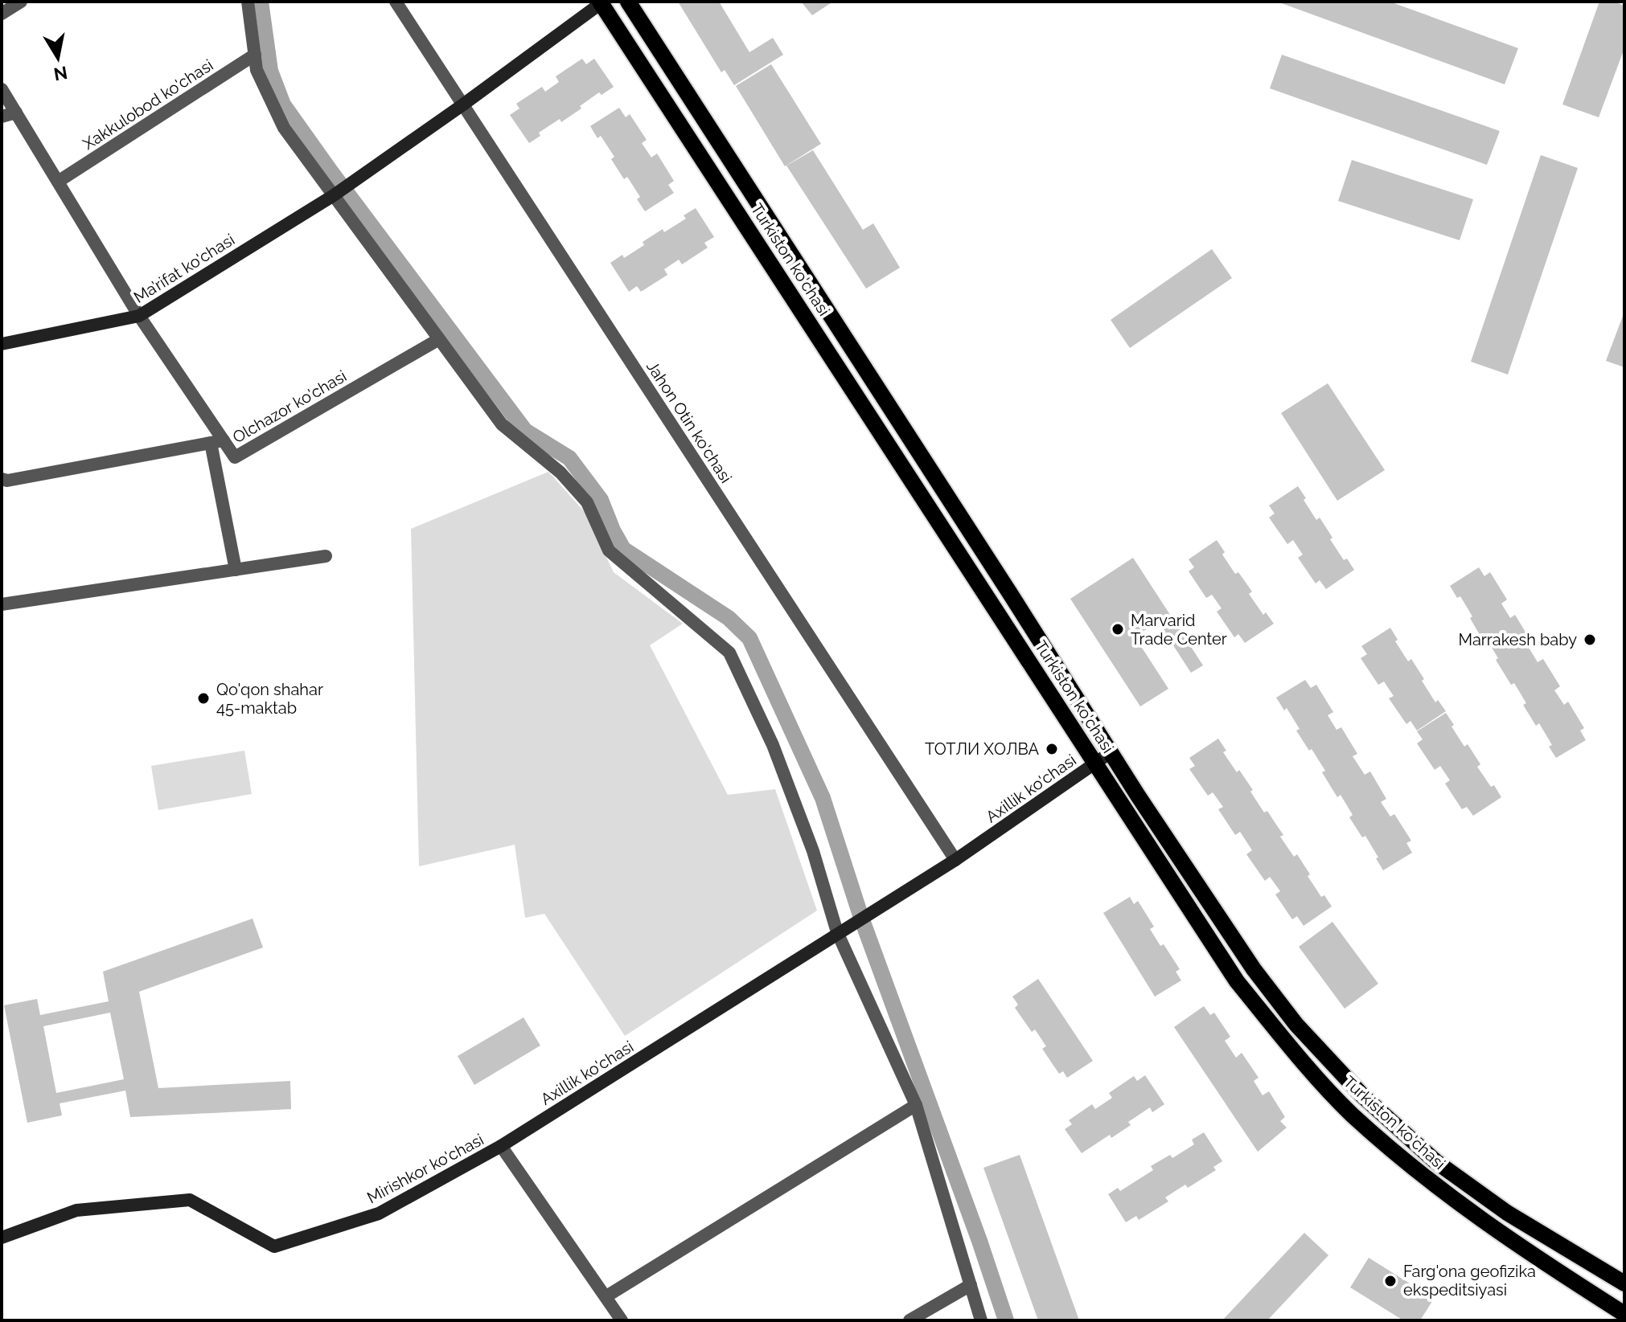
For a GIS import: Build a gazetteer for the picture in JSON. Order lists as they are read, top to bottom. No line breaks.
{"streets":{"main road":["Turkiston ko'chasi"],"street":["Xakkulobod ko'chasi","Ma’rifat ko'chasi","Olchazor ko'chasi","Jahon Otin ko'chasi","Axillik ko'chasi","Mirishkor ko'chasi"]},"crossings":[["Turkiston ko'chasi","Axillik ko'chasi"],["Ma’rifat ko'chasi","Jahon Otin ko'chasi"],["Jahon Otin ko'chasi","Axillik ko'chasi"],["Axillik ko'chasi","Mirishkor ko'chasi"]],"places":["Marvarid Trade Center","Marrakesh baby","Qo'qon shahar 45-maktab","ТОТЛИ ХОЛВА","Farg'ona geofizika ekspeditsiyasi"],"north":"bottom"}
